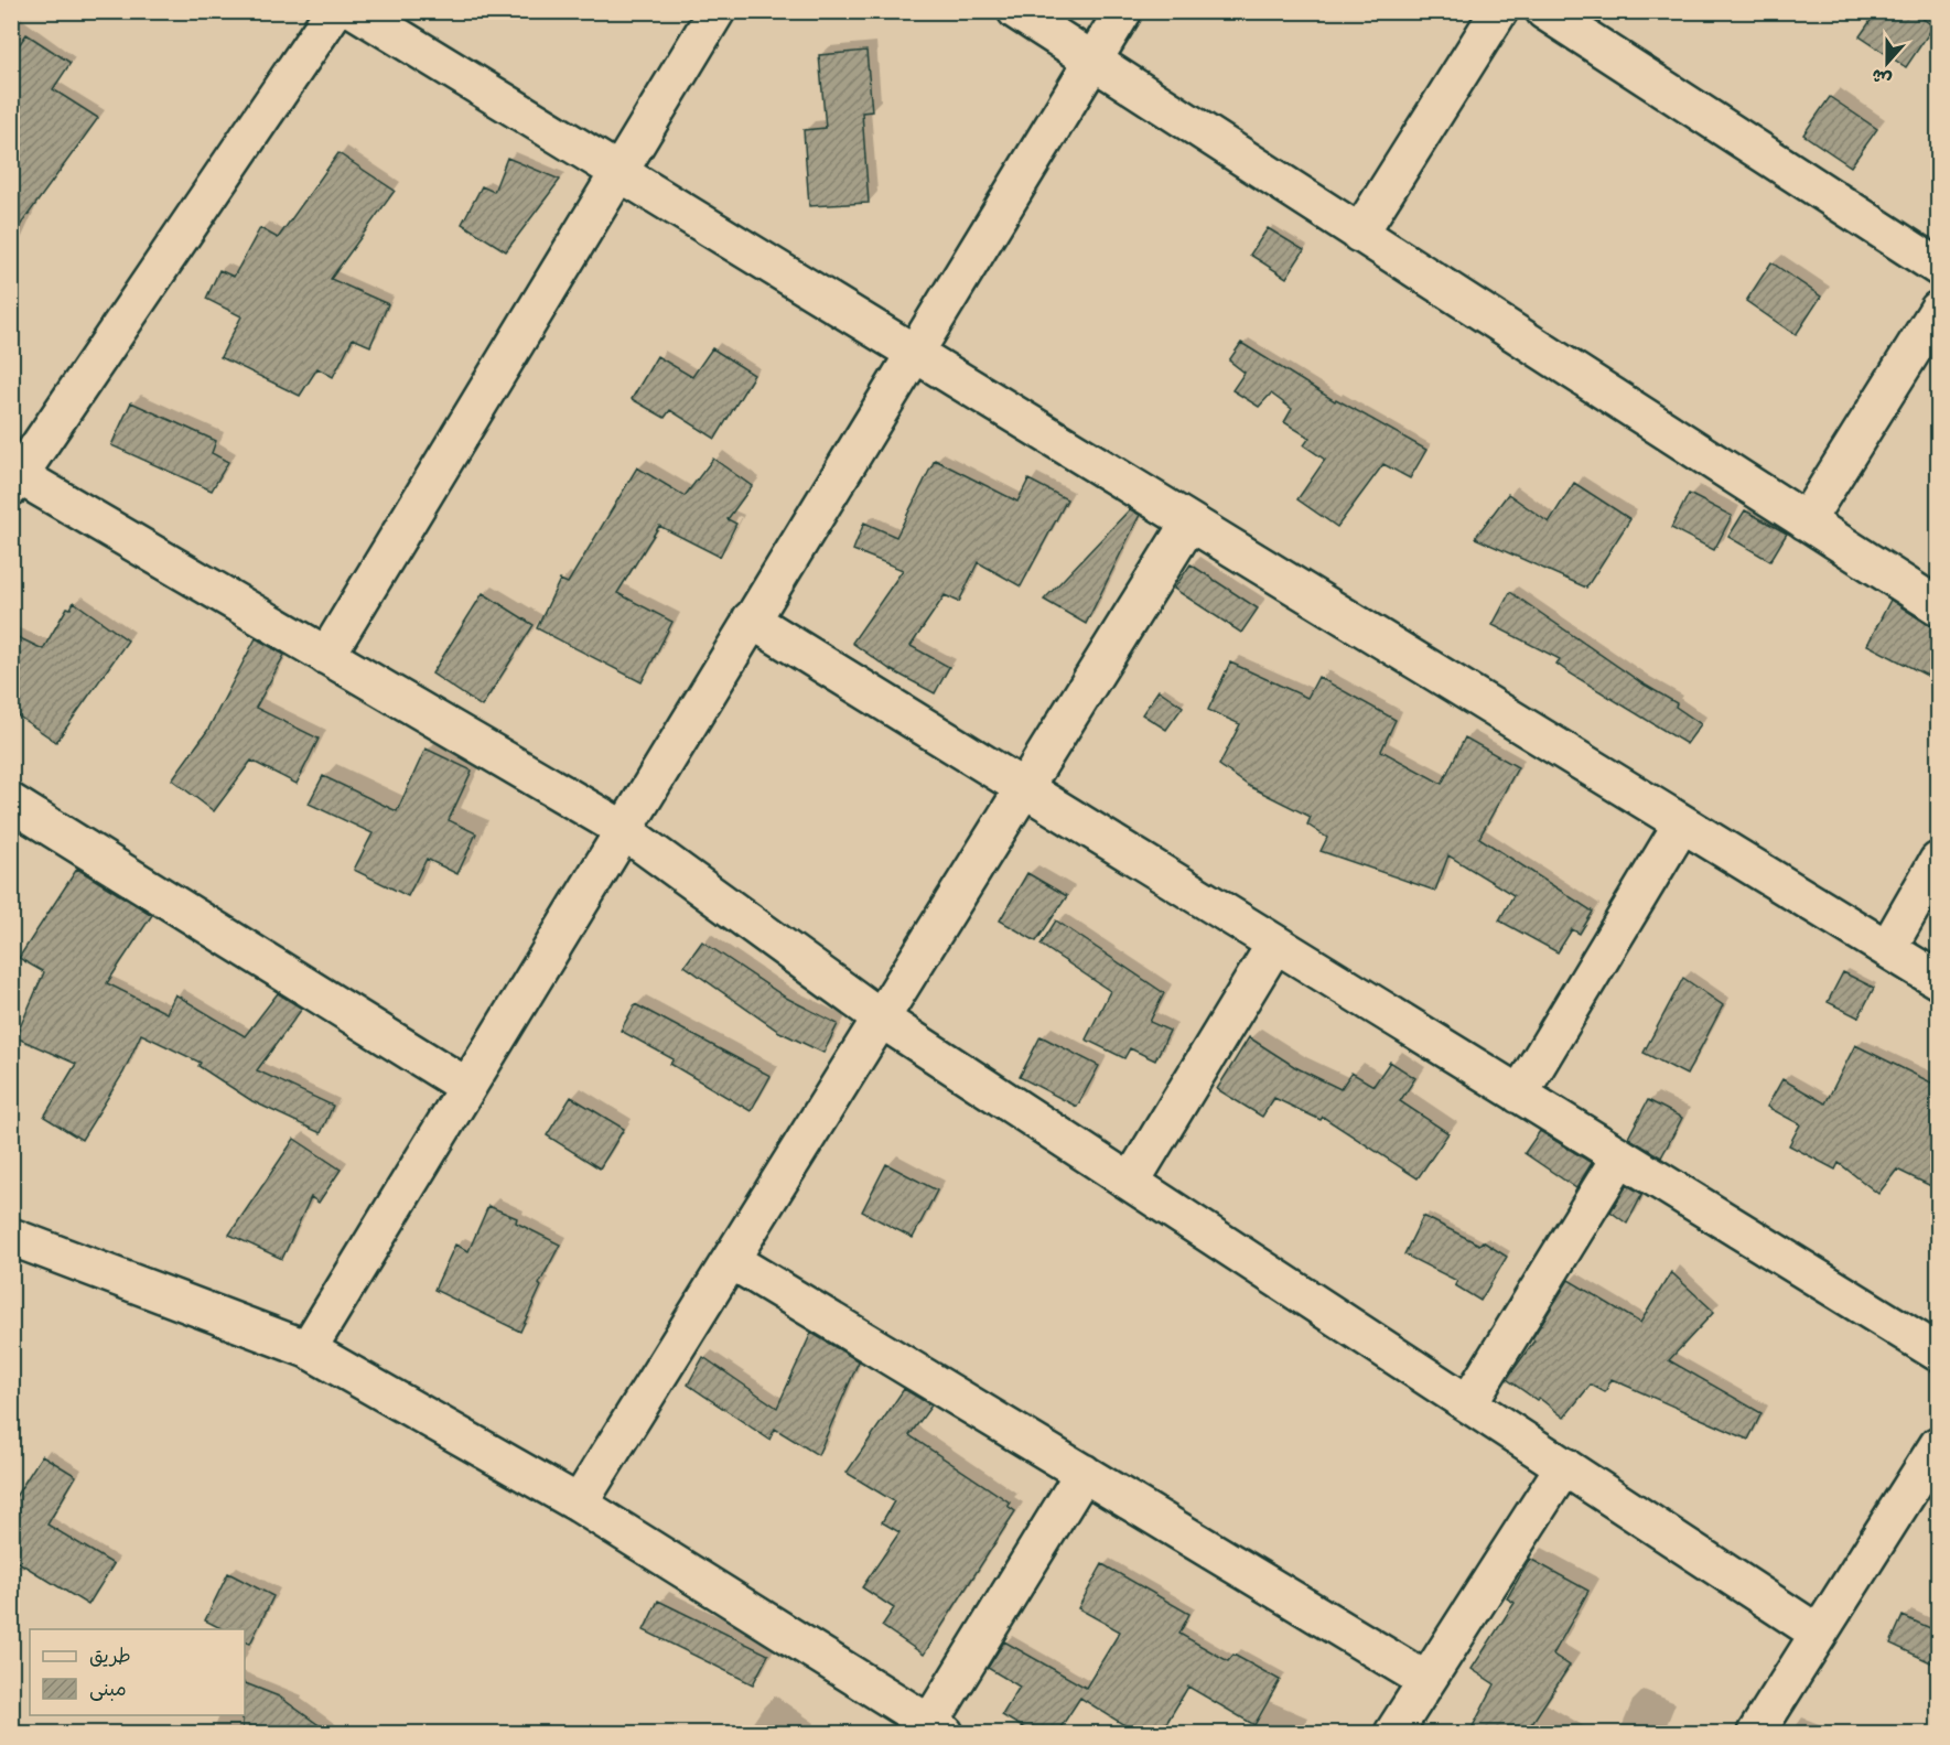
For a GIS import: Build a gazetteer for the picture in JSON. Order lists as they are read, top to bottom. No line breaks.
{"legend":["طريق","مبنى"],"north":"bottom"}
